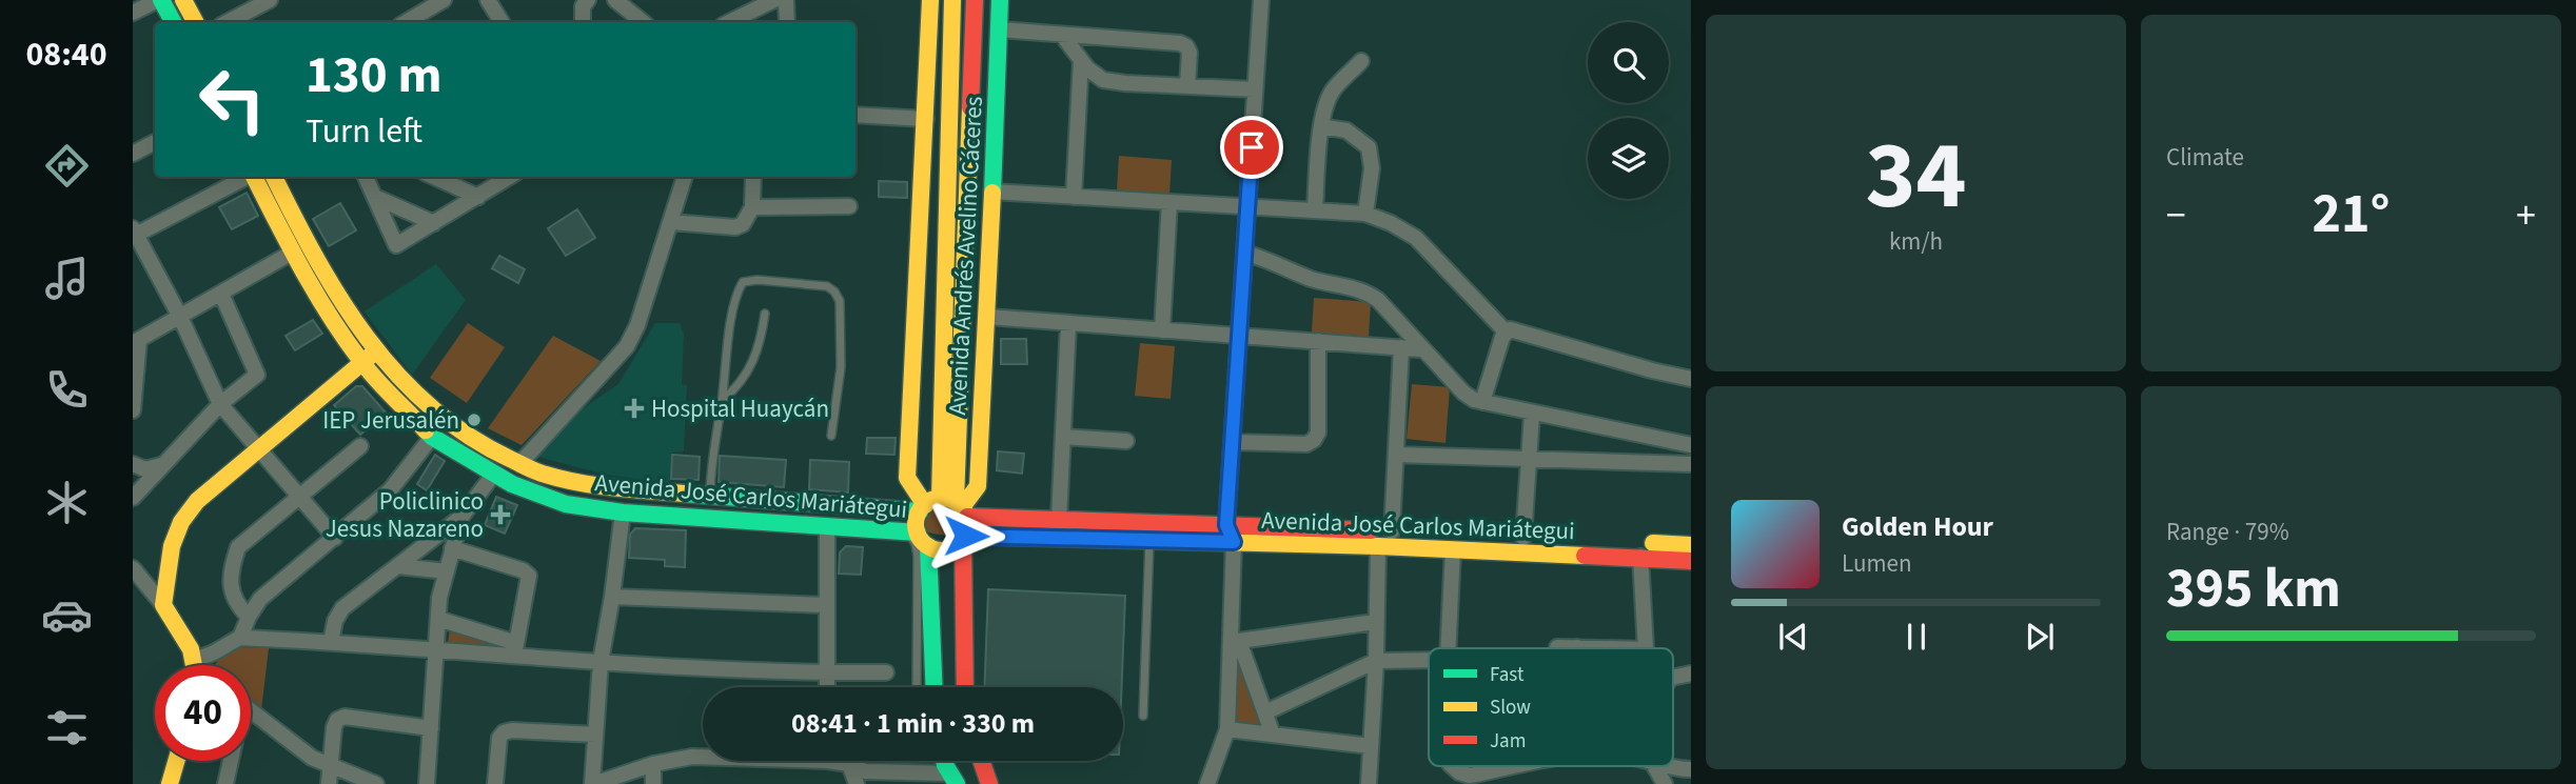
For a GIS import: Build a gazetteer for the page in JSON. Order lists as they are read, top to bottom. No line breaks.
{"streets":{"street":["Avenida Andrés Avelino Cáceres","Avenida José Carlos Mariátegui"]},"crossings":[["Avenida Andrés Avelino Cáceres","Avenida José Carlos Mariátegui"]],"places":{"health":["Hospital Huaycán","Policlinico Jesus Nazareno"],"other":["IEP Jerusalén"]},"legend":["Fast","Slow","Jam"],"page":{"tabs":"08:40","tile":[["34","km/h"],"Climate",["Range · 79%","395 km"]],"turn":["130 m","Turn left"],"heat":["−","21°","+"],"song":["Golden Hour","Lumen"],"limit":"40","trip":"08:41 · 1 min · 330 m"}}
